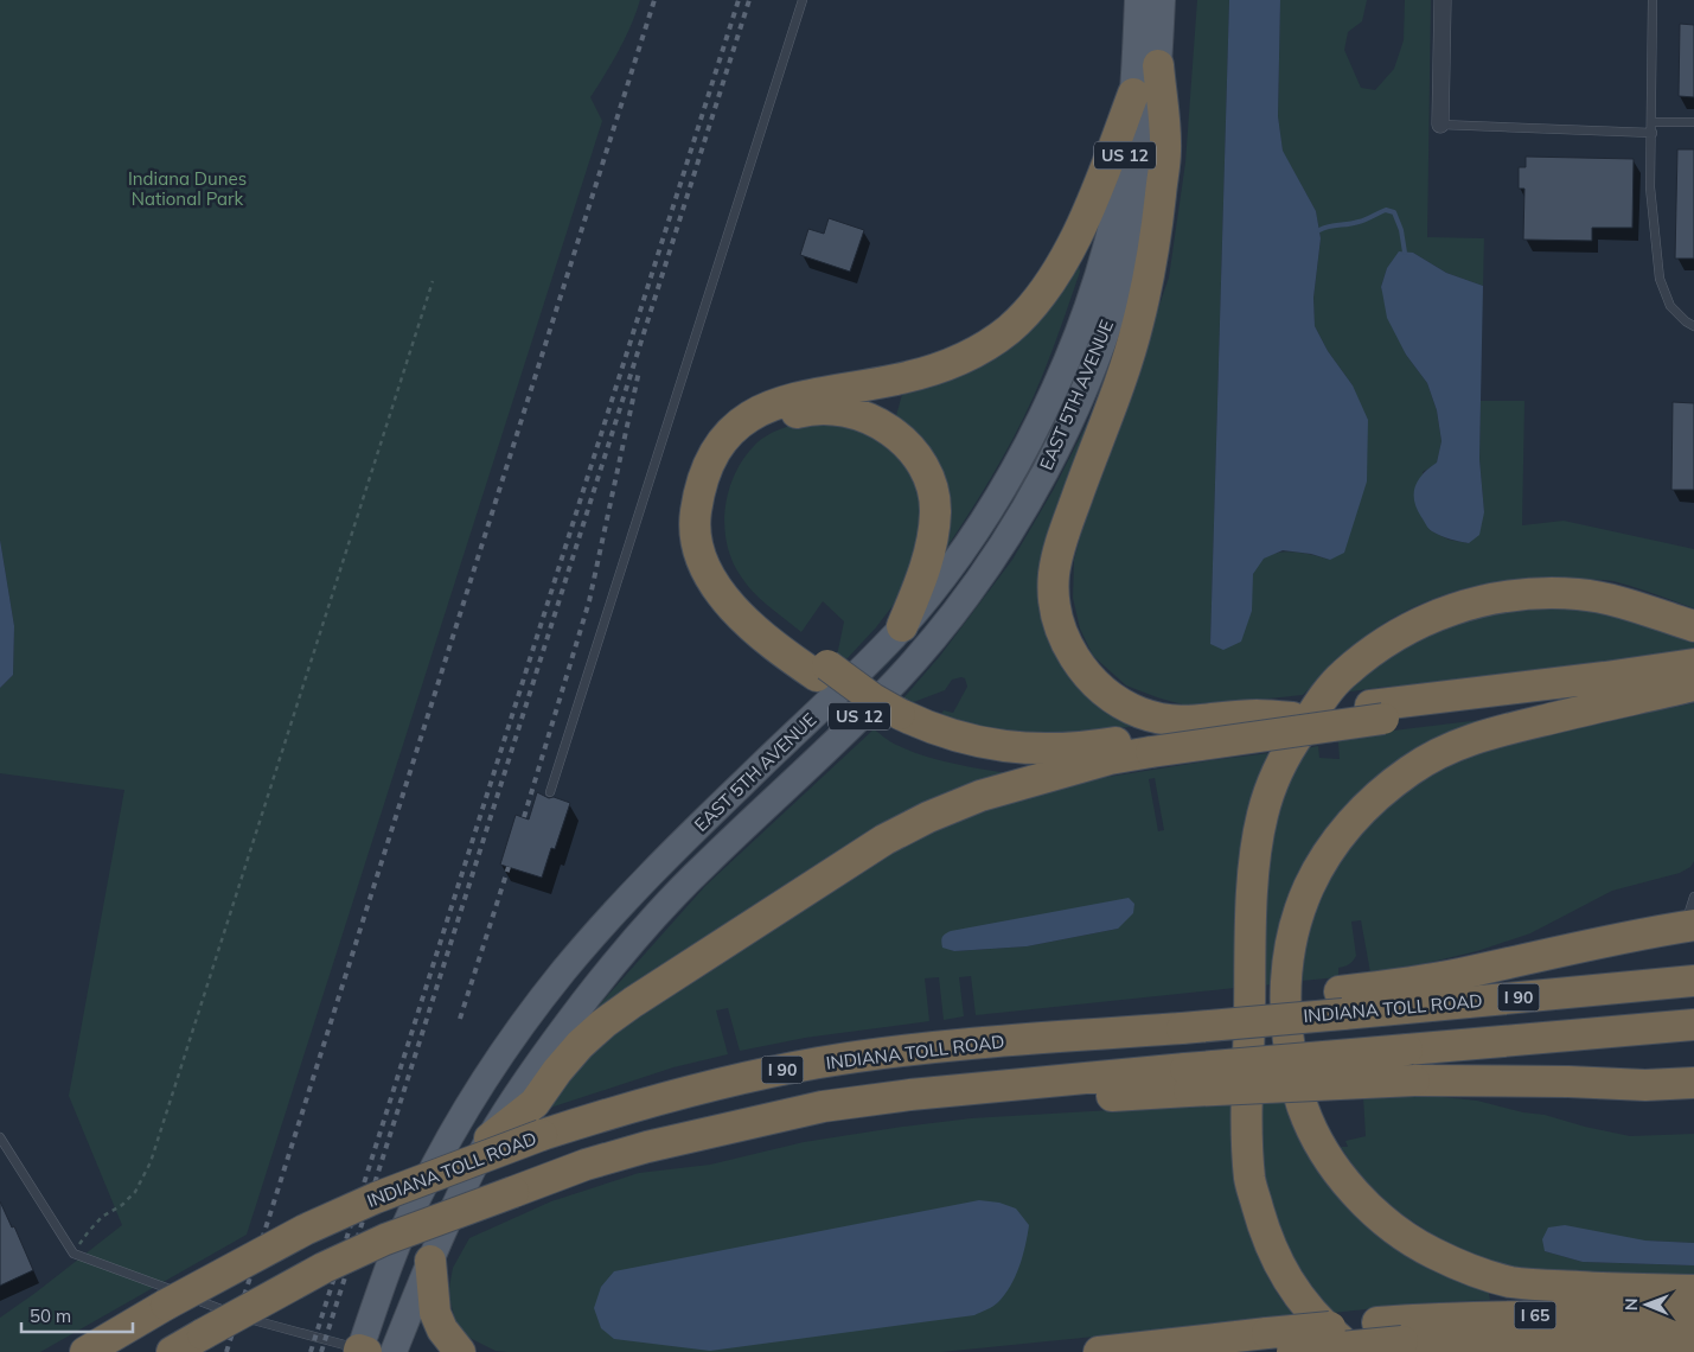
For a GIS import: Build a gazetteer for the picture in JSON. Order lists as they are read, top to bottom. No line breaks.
{"streets":{"highway":["I 90","INDIANA TOLL ROAD","I 65"],"main road":["US 12","EAST 5TH AVENUE"]},"parks":["Indiana Dunes National Park"],"scale_bar":"50 m","north":"left"}
